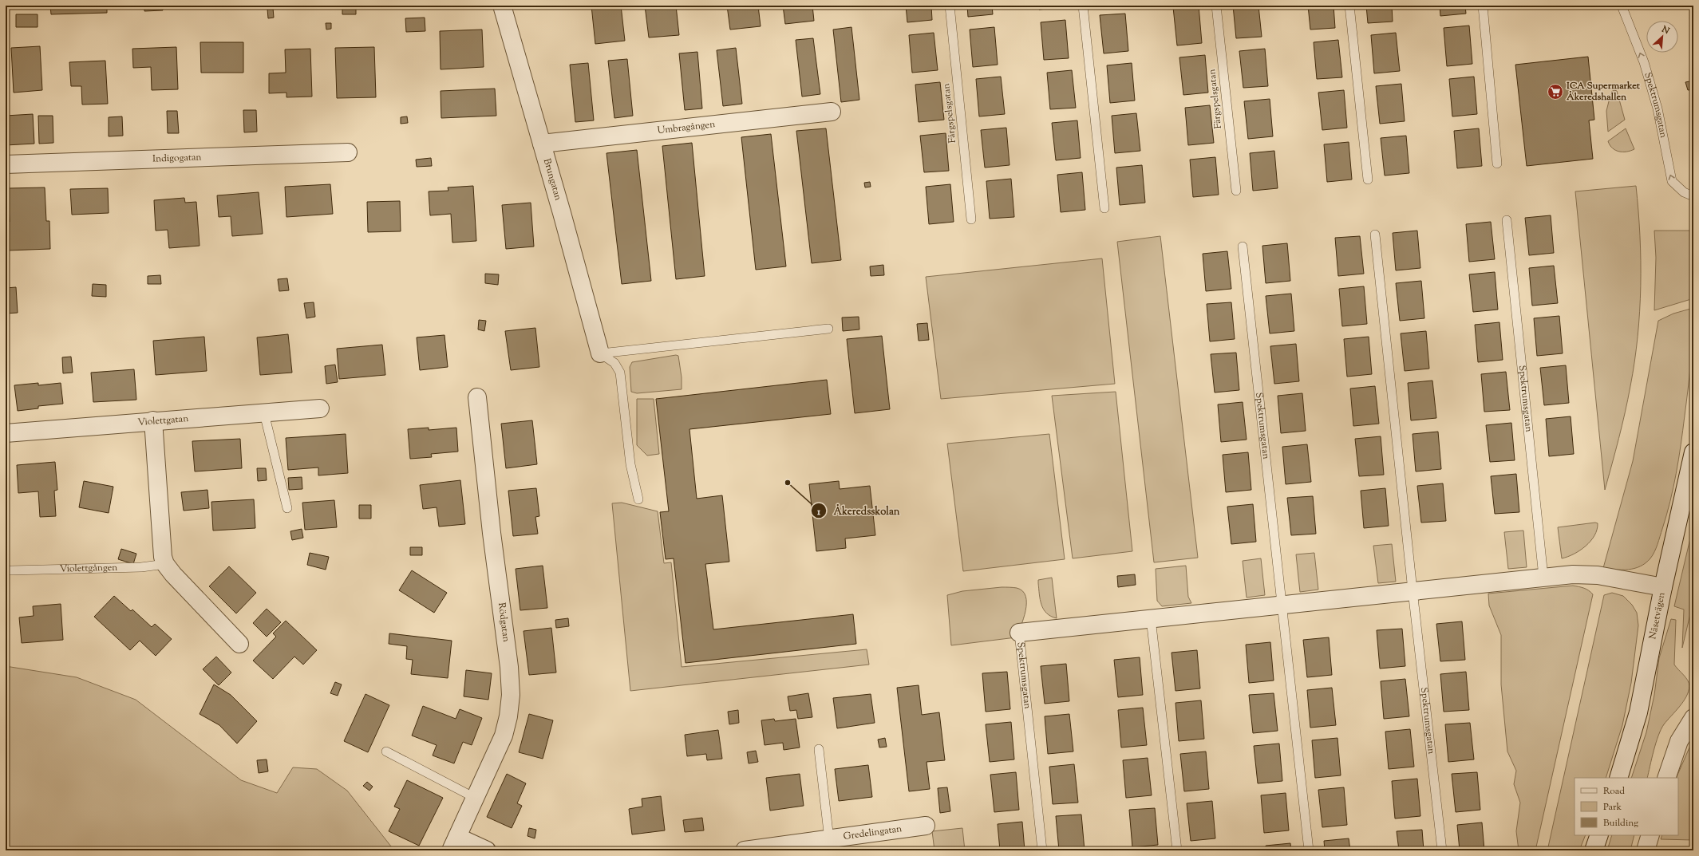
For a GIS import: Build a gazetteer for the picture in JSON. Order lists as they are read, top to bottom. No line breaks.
{"streets":{"street":["Spektrumsgatan","Umbragången","Indigogatan","Brungatan","Violettgatan","Näsetvägen","Rödgatan","Gredelingatan"],"lane":["Färgspelsgatan","Violettgången"]},"crossings":[["Spektrumsgatan","Näsetvägen"],["Umbragången","Brungatan"]],"places":{"supermarket":["ICA Supermarket Åkeredshallen"],"other":["Åkeredsskolan"]},"legend":["Road","Park","Building"],"north":"top right"}
